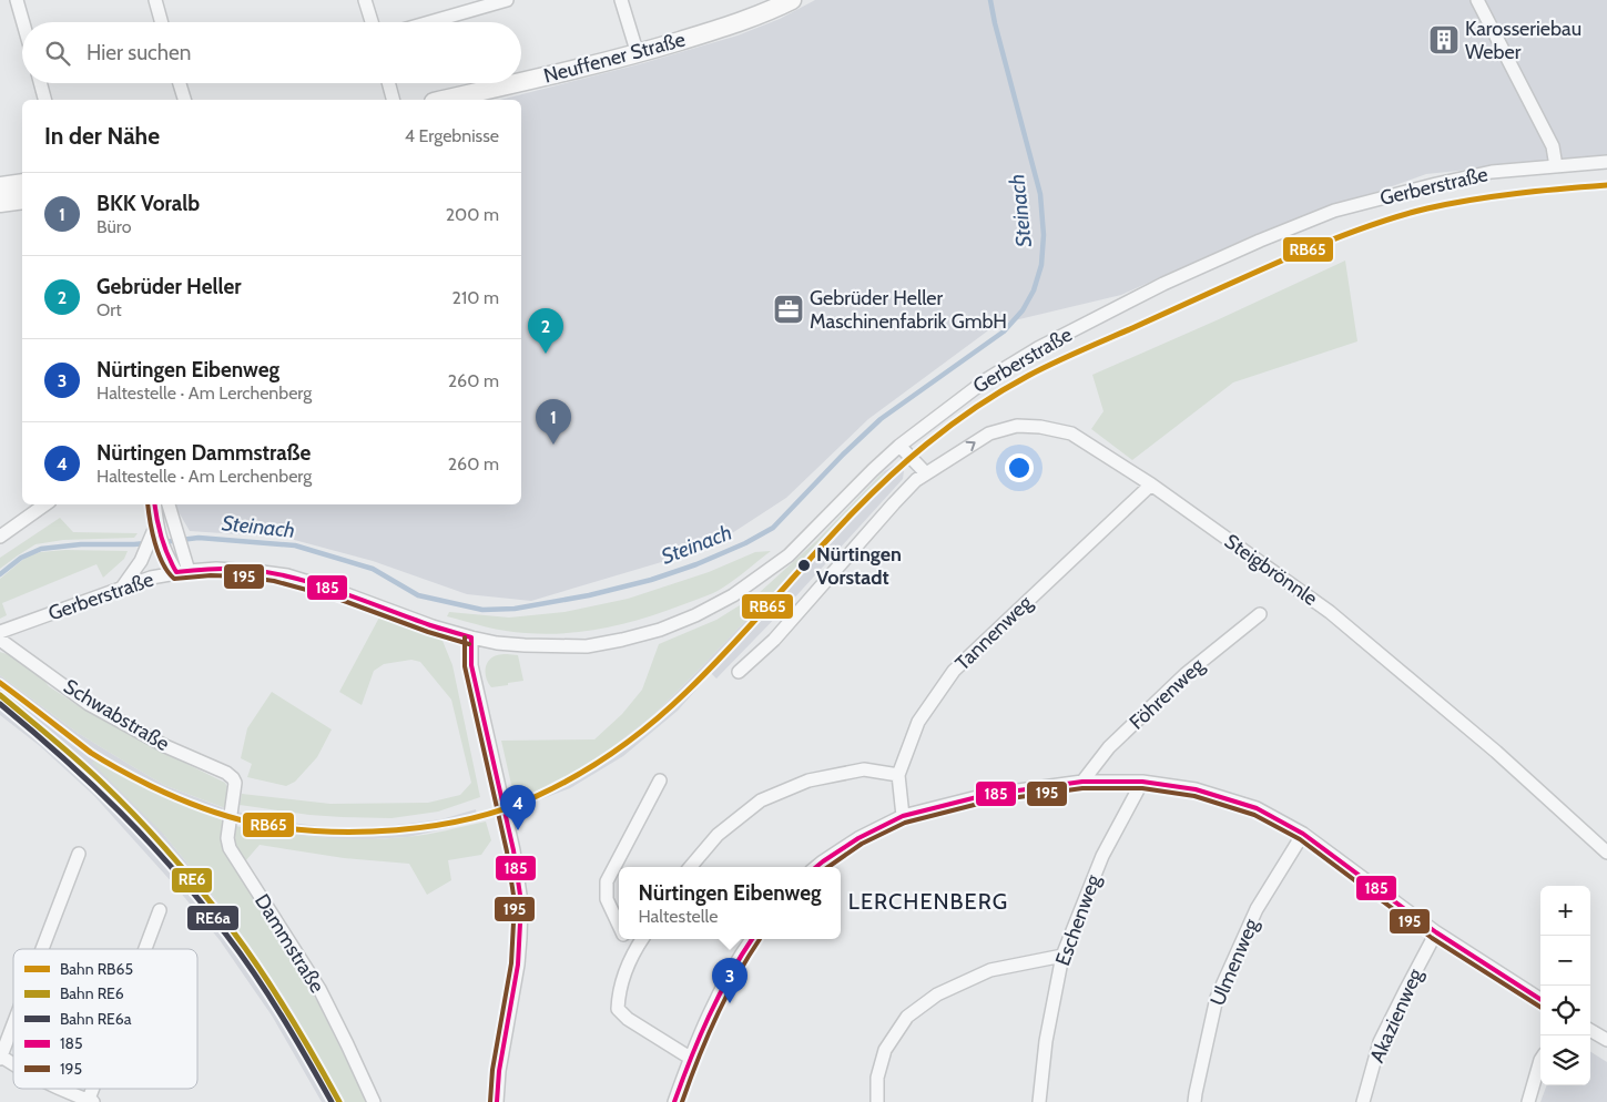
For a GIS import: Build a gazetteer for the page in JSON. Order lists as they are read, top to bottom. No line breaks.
{"streets":{"main road":["Neuffener Straße"],"street":["Gerberstraße","Steigbrönnle","Tannenweg","Föhrenweg","Schwabstraße","Eschenweg","Dammstraße","Ulmenweg","Akazienweg"]},"crossings":[["Steigbrönnle","Tannenweg"],["Schwabstraße","Dammstraße"]],"districts":["LERCHENBERG"],"water":["Steinach"],"places":{"building":["Karosseriebau Weber"],"office":["Gebrüder Heller Maschinenfabrik GmbH"],"other":["Nürtingen Vorstadt"]},"lines":["rail line RB65","transit line 185","transit line 195","rail line RE6","rail line RE6a"],"legend":["Bahn RB65","Bahn RE6","Bahn RE6a","185","195"],"page":{"search":"Hier suchen","heading":["In der Nähe","4 Ergebnisse"],"list":[{"mark":"1","name":"BKK Voralb","note":"Büro","value":"200 m"},{"mark":"2","name":"Gebrüder Heller","note":"Ort","value":"210 m"},{"mark":"3","name":"Nürtingen Eibenweg","note":"Haltestelle · Am Lerchenberg","value":"260 m"},{"mark":"4","name":"Nürtingen Dammstraße","note":"Haltestelle · Am Lerchenberg","value":"260 m"}],"pins":["2","1","4","3"],"popup":["Nürtingen Eibenweg","Haltestelle"],"map_buttons":["+","−"]}}
